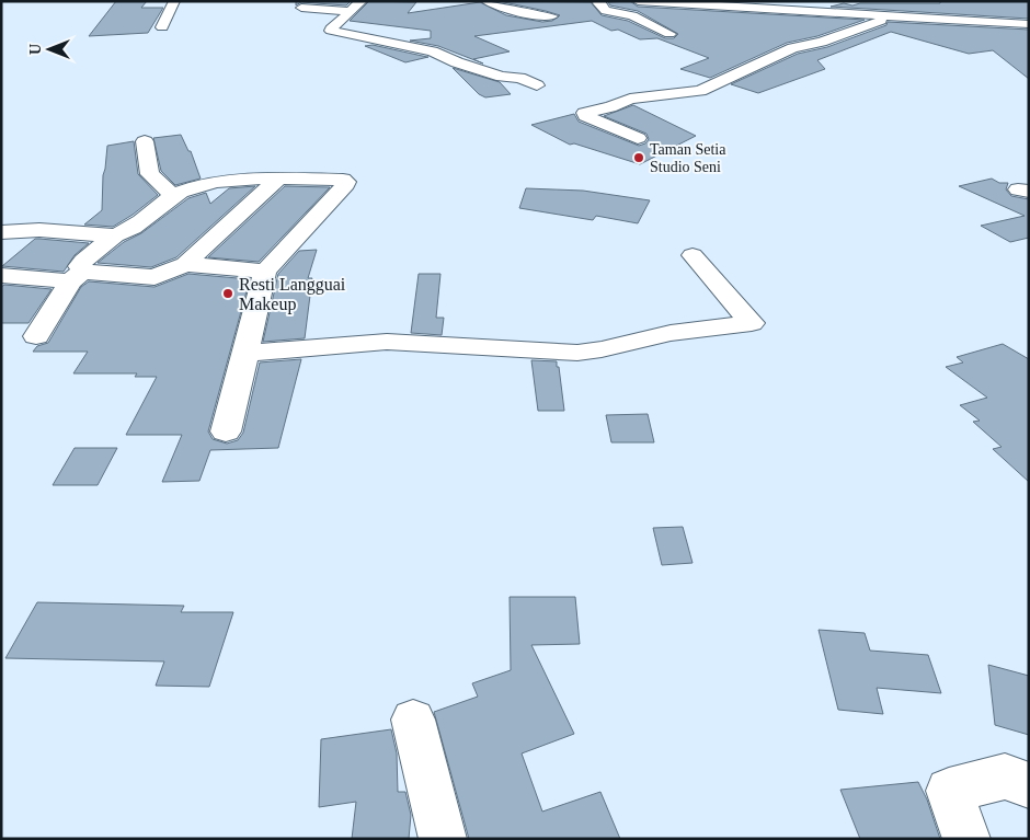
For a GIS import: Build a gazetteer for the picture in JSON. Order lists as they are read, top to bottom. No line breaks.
{"places":["Taman Setia Studio Seni","Resti Langguai Makeup"],"north":"left"}
